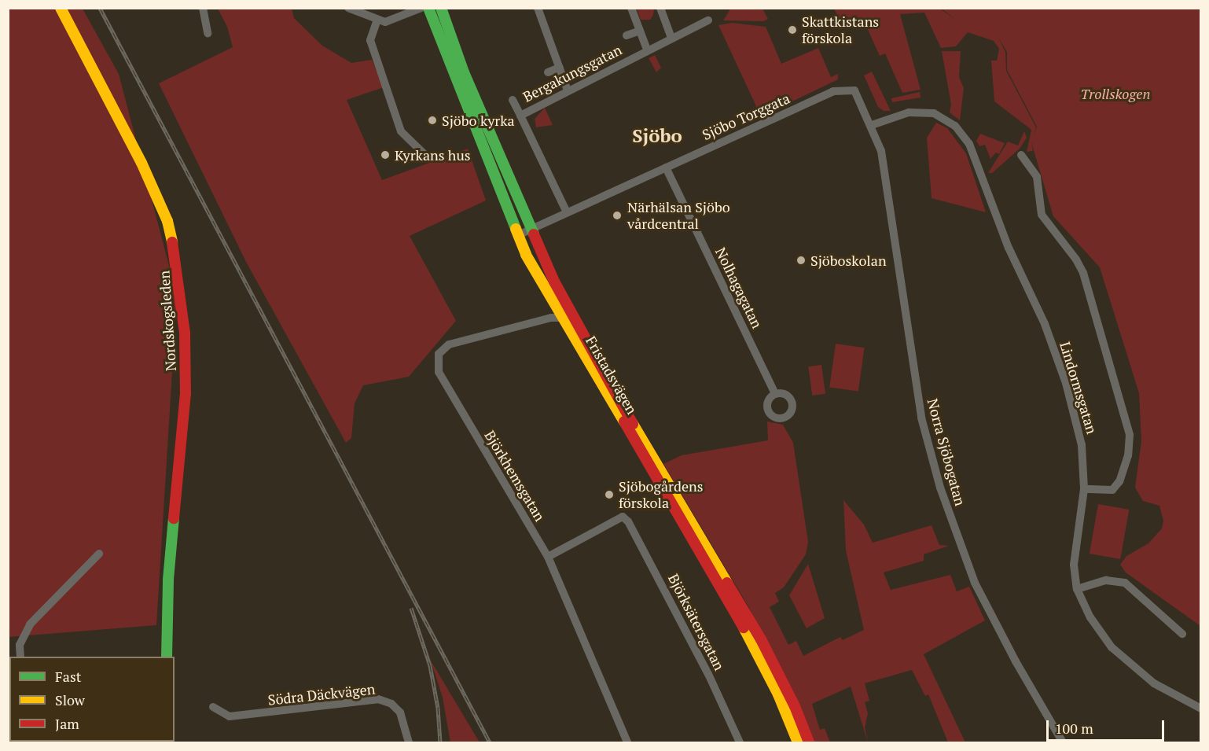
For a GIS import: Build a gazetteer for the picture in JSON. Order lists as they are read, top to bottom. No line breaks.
{"streets":{"street":["Bergakungsgatan","Sjöbo Torggata","Nolhagagatan","Nordskogsleden","Fristadsvägen","Lindormsgatan","Norra Sjöbogatan","Björkhemsgatan","Björksätersgatan","Södra Däckvägen"]},"crossings":[["Bergakungsgatan","Sjöbo Torggata"],["Sjöbo Torggata","Nolhagagatan"],["Sjöbo Torggata","Fristadsvägen"],["Sjöbo Torggata","Norra Sjöbogatan"],["Fristadsvägen","Björkhemsgatan"],["Lindormsgatan","Norra Sjöbogatan"],["Björkhemsgatan","Björksätersgatan"]],"districts":["Sjöbo"],"parks":["Trollskogen"],"places":["Skattkistans förskola","Sjöbo kyrka","Kyrkans hus","Närhälsan Sjöbo vårdcentral","Sjöboskolan","Sjöbogårdens förskola"],"legend":["Fast","Slow","Jam"],"scale_bar":"100 m"}
